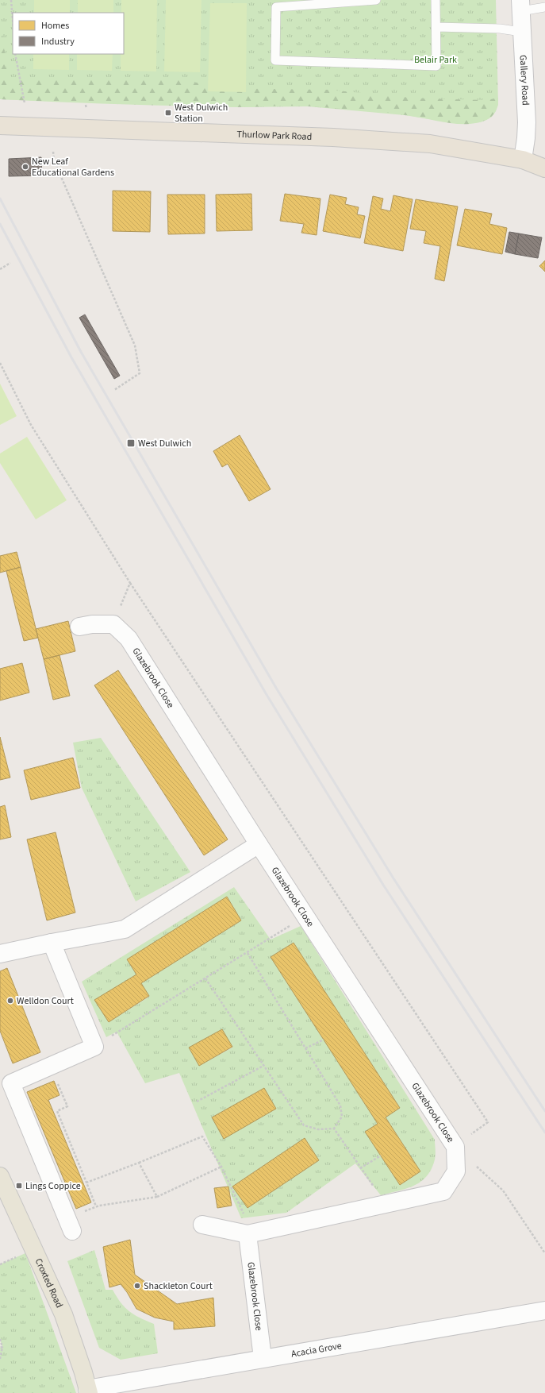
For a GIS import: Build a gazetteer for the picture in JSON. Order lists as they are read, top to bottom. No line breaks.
{"streets":{"highway":["Thurlow Park Road"],"main road":["Croxted Road"],"street":["Gallery Road","Glazebrook Close","Acacia Grove"]},"crossings":[["Gallery Road","Thurlow Park Road"],["Glazebrook Close","Acacia Grove"],["Croxted Road","Acacia Grove"]],"parks":["Belair Park"],"places":{"transit":["West Dulwich Station","West Dulwich","Lings Coppice"],"other":["New Leaf Educational Gardens","Welldon Court","Shackleton Court"]},"legend":["Homes","Industry"]}
